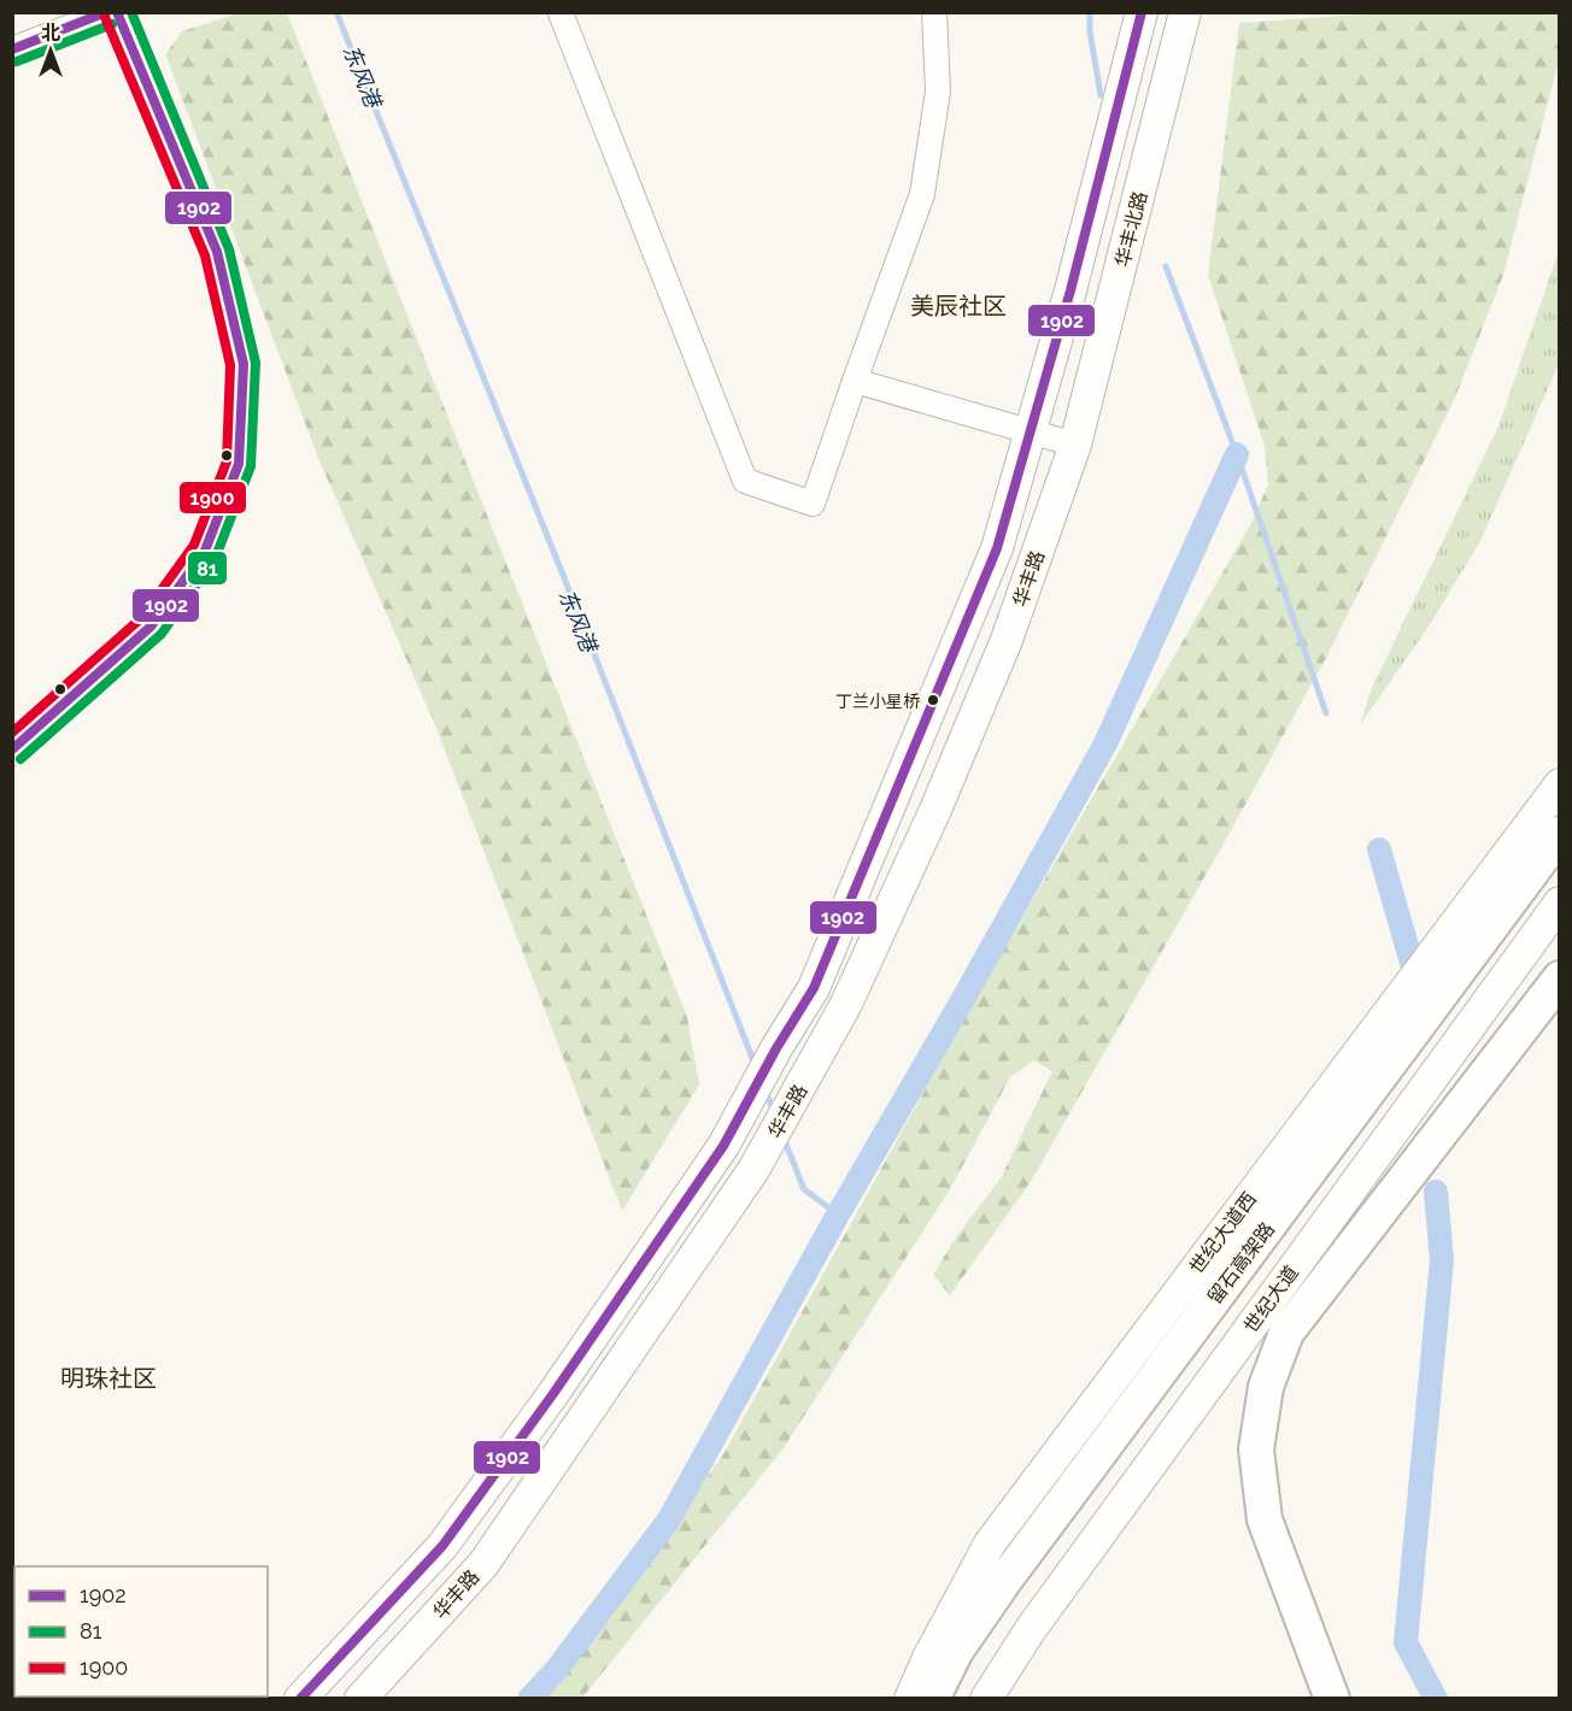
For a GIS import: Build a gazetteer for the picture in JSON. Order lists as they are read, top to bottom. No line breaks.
{"streets":{"highway":["留石高架路"],"main road":["华丰北路","华丰路","世纪大道西","世纪大道"]},"crossings":[["华丰北路","华丰路"]],"districts":["美辰社区","明珠社区"],"water":["东风港"],"places":["丁兰小星桥"],"lines":["transit line 1902","transit line 81","transit line 1900"],"legend":["1902","81","1900"],"north":"top"}
